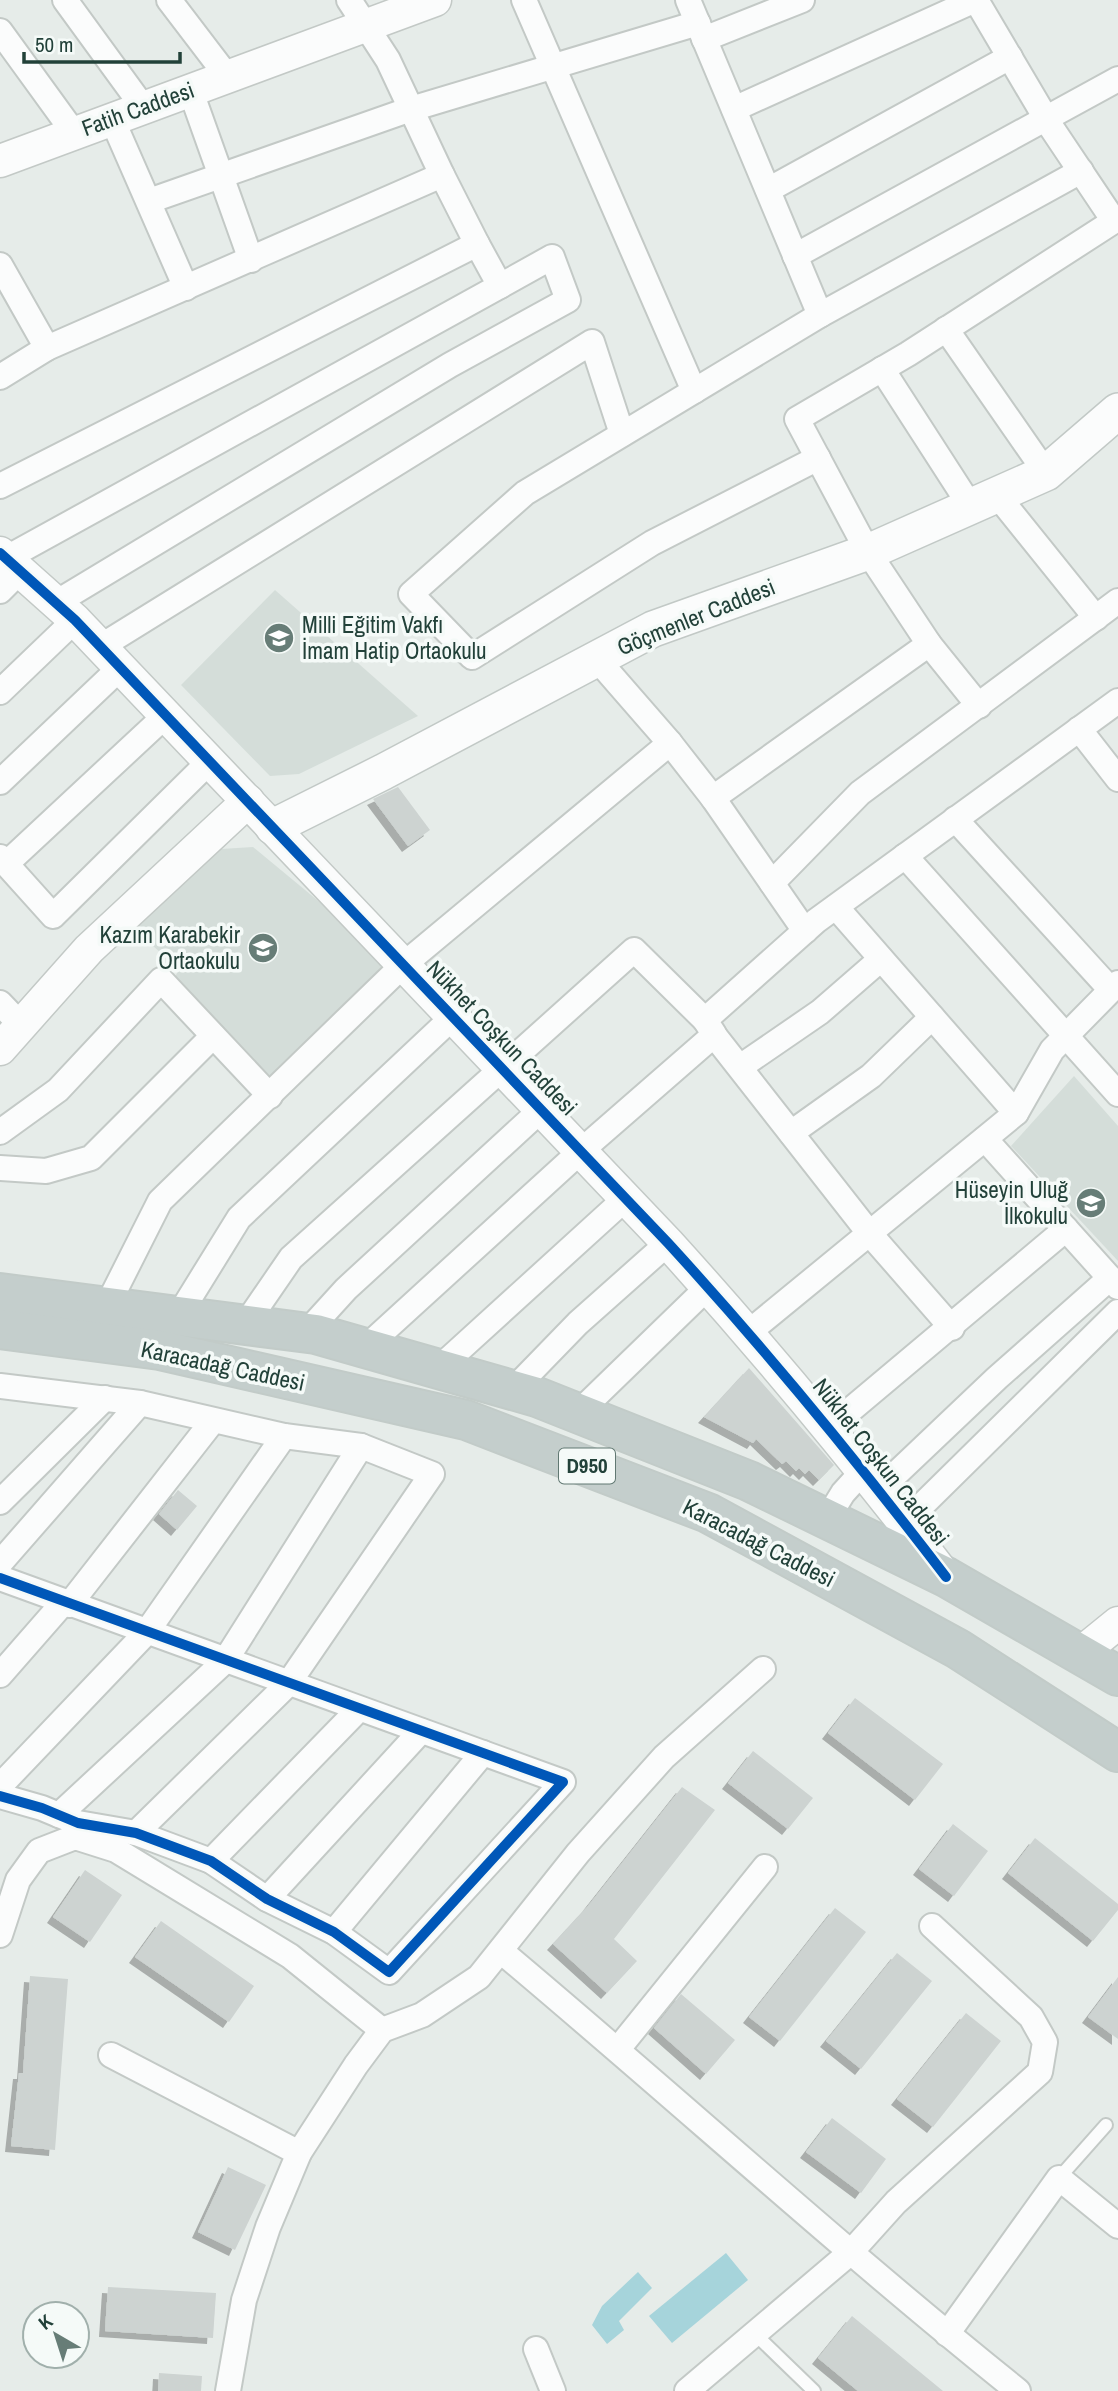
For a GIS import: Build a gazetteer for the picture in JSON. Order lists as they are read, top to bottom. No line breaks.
{"streets":{"highway":["Karacadağ Caddesi","D950"],"main road":["Göçmenler Caddesi"],"street":["Fatih Caddesi","Nükhet Coşkun Caddesi"]},"crossings":[["Göçmenler Caddesi","Nükhet Coşkun Caddesi"],["Nükhet Coşkun Caddesi","Karacadağ Caddesi"]],"places":{"school or university":["Milli Eğitim Vakfı İmam Hatip Ortaokulu","Kazım Karabekir Ortaokulu","Hüseyin Uluğ İlkokulu"]},"scale_bar":"50 m","north":"top left"}
